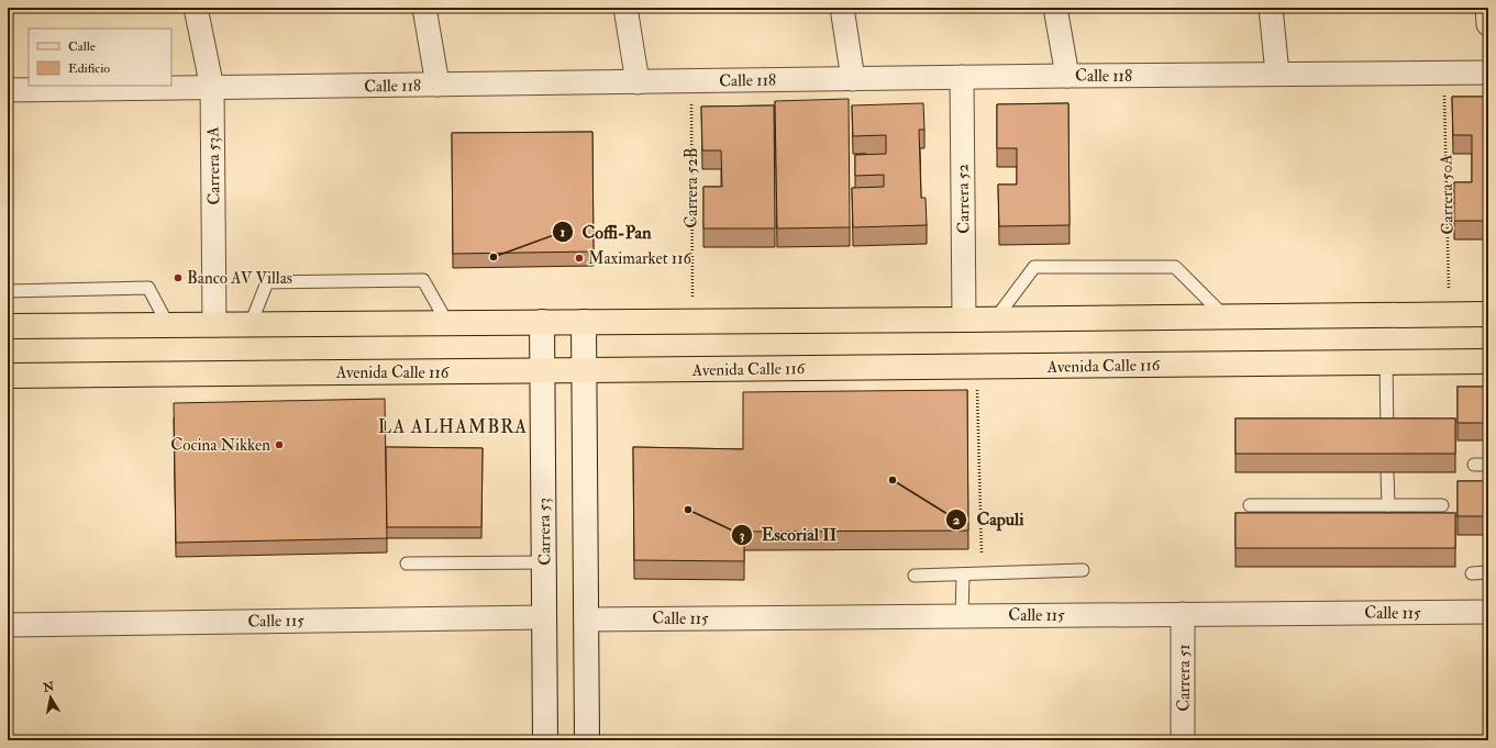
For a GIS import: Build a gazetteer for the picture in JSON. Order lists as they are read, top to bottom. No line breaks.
{"streets":{"main road":["Avenida Calle 116","Carrera 53"],"street":["Calle 118","Carrera 53A","Carrera 52","Calle 115","Carrera 51"],"path":["Carrera 52B","Carrera 50A"]},"crossings":[["Calle 118","Carrera 53A"],["Calle 118","Carrera 52B"],["Calle 118","Carrera 50A"],["Calle 118","Carrera 52"],["Avenida Calle 116","Carrera 53"],["Carrera 53","Calle 115"],["Calle 115","Carrera 51"]],"districts":["LA ALHAMBRA"],"places":["Coffi-Pan","Maximarket 116","Banco AV Villas","Cocina Nikken","Capuli","Escorial II"],"legend":["Calle","Edificio"],"north":"top"}
